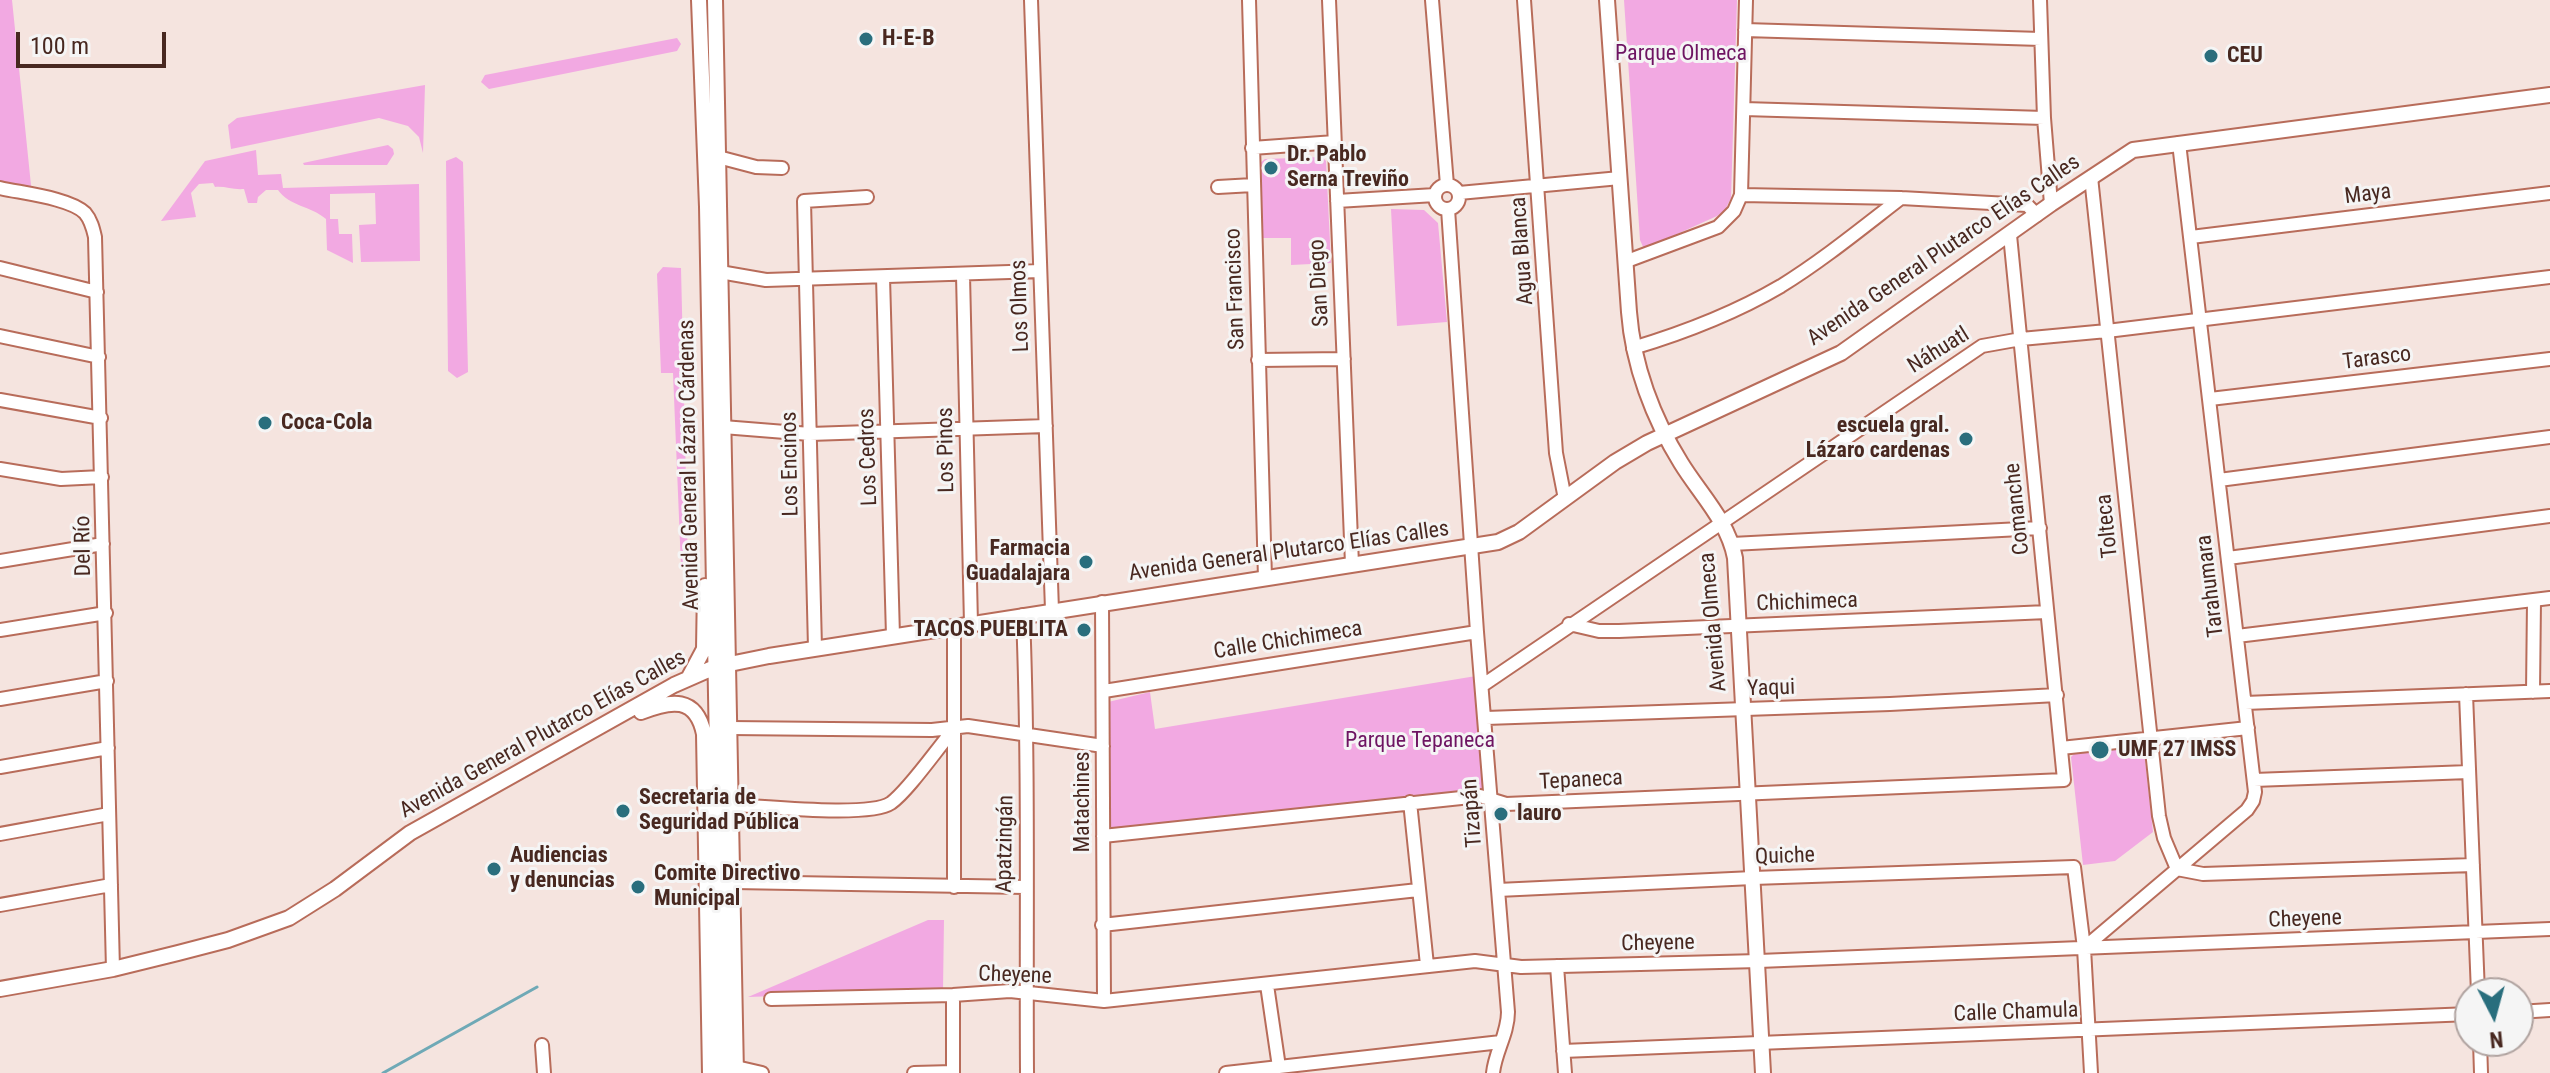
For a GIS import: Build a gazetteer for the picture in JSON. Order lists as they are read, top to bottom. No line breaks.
{"streets":{"street":["Maya","Agua Blanca","Avenida General Plutarco Elías Calles","San Diego","San Francisco","Los Olmos","Náhuatl","Tarasco","Los Pinos","Los Cedros","Los Encinos","Avenida General Lázaro Cárdenas","Comanche","Tolteca","Del Río","Tarahumara","Chichimeca","Avenida Olmeca","Calle Chichimeca","Yaqui","Tepaneca","Matachines","Tizapán","Apatzingán","Quiche","Cheyene","Calle Chamula"]},"crossings":[["Maya","Tarahumara"],["Agua Blanca","Avenida General Plutarco Elías Calles"],["Avenida General Plutarco Elías Calles","San Diego"],["Avenida General Plutarco Elías Calles","San Francisco"],["Avenida General Plutarco Elías Calles","Los Olmos"],["Avenida General Plutarco Elías Calles","Los Pinos"],["Avenida General Plutarco Elías Calles","Los Cedros"],["Avenida General Plutarco Elías Calles","Los Encinos"],["Avenida General Plutarco Elías Calles","Avenida General Lázaro Cárdenas"],["Avenida General Plutarco Elías Calles","Comanche"],["Avenida General Plutarco Elías Calles","Tolteca"],["Avenida General Plutarco Elías Calles","Del Río"],["Avenida General Plutarco Elías Calles","Tarahumara"],["Avenida General Plutarco Elías Calles","Avenida Olmeca"],["Avenida General Plutarco Elías Calles","Matachines"],["Avenida General Plutarco Elías Calles","Tizapán"],["Avenida General Plutarco Elías Calles","Apatzingán"],["Náhuatl","Comanche"],["Náhuatl","Tolteca"],["Náhuatl","Tarahumara"],["Náhuatl","Chichimeca"],["Náhuatl","Avenida Olmeca"],["Náhuatl","Tizapán"],["Tarasco","Tarahumara"],["Comanche","Chichimeca"],["Comanche","Yaqui"],["Comanche","Tepaneca"],["Tolteca","Tarahumara"],["Tarahumara","Quiche"],["Tarahumara","Cheyene"],["Chichimeca","Avenida Olmeca"],["Avenida Olmeca","Yaqui"],["Avenida Olmeca","Tepaneca"],["Avenida Olmeca","Quiche"],["Avenida Olmeca","Cheyene"],["Avenida Olmeca","Calle Chamula"],["Calle Chichimeca","Matachines"],["Calle Chichimeca","Tizapán"],["Yaqui","Tizapán"],["Tepaneca","Matachines"],["Tepaneca","Tizapán"],["Matachines","Cheyene"],["Tizapán","Quiche"],["Tizapán","Cheyene"],["Apatzingán","Cheyene"],["Quiche","Cheyene"]],"parks":["Parque Olmeca","Parque Tepaneca"],"places":["H-E-B","CEU","Dr. Pablo Serna Treviño","Coca-Cola","escuela gral. Lázaro cardenas","Farmacia Guadalajara","TACOS PUEBLITA","UMF 27 IMSS","Secretaria de Seguridad Pública","lauro","Audiencias y denuncias","Comite Directivo Municipal"],"scale_bar":"100 m","north":"bottom"}
